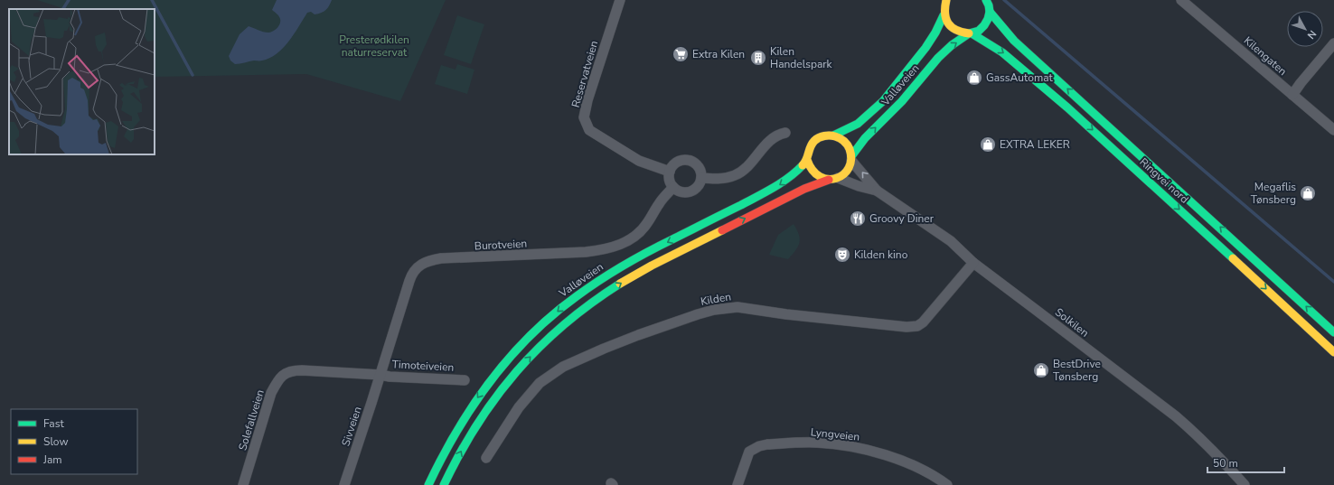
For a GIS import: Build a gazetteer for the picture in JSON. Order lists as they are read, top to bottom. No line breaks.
{"streets":{"main road":["Valløveien","Ringvei nord"],"street":["Kilengaten","Reservatveien","Burotveien","Kilden","Solkilen","Timoteiveien","Solefallveien","Sivveien","Lyngveien"]},"crossings":[["Reservatveien","Burotveien"],["Valløveien","Ringvei nord"],["Valløveien","Solkilen"],["Burotveien","Timoteiveien"],["Burotveien","Solefallveien"],["Burotveien","Sivveien"],["Kilden","Solkilen"],["Timoteiveien","Solefallveien"],["Timoteiveien","Sivveien"],["Solefallveien","Sivveien"]],"parks":["Presterødkilen naturreservat"],"places":{"supermarket":["Extra Kilen"],"building":["Kilen Handelspark"],"shop":["GassAutomat","EXTRA LEKER","Megaflis Tønsberg","BestDrive Tønsberg"],"restaurant":["Groovy Diner"],"theatre":["Kilden kino"]},"legend":["Fast","Slow","Jam"],"scale_bar":"50 m","north":"bottom right"}
